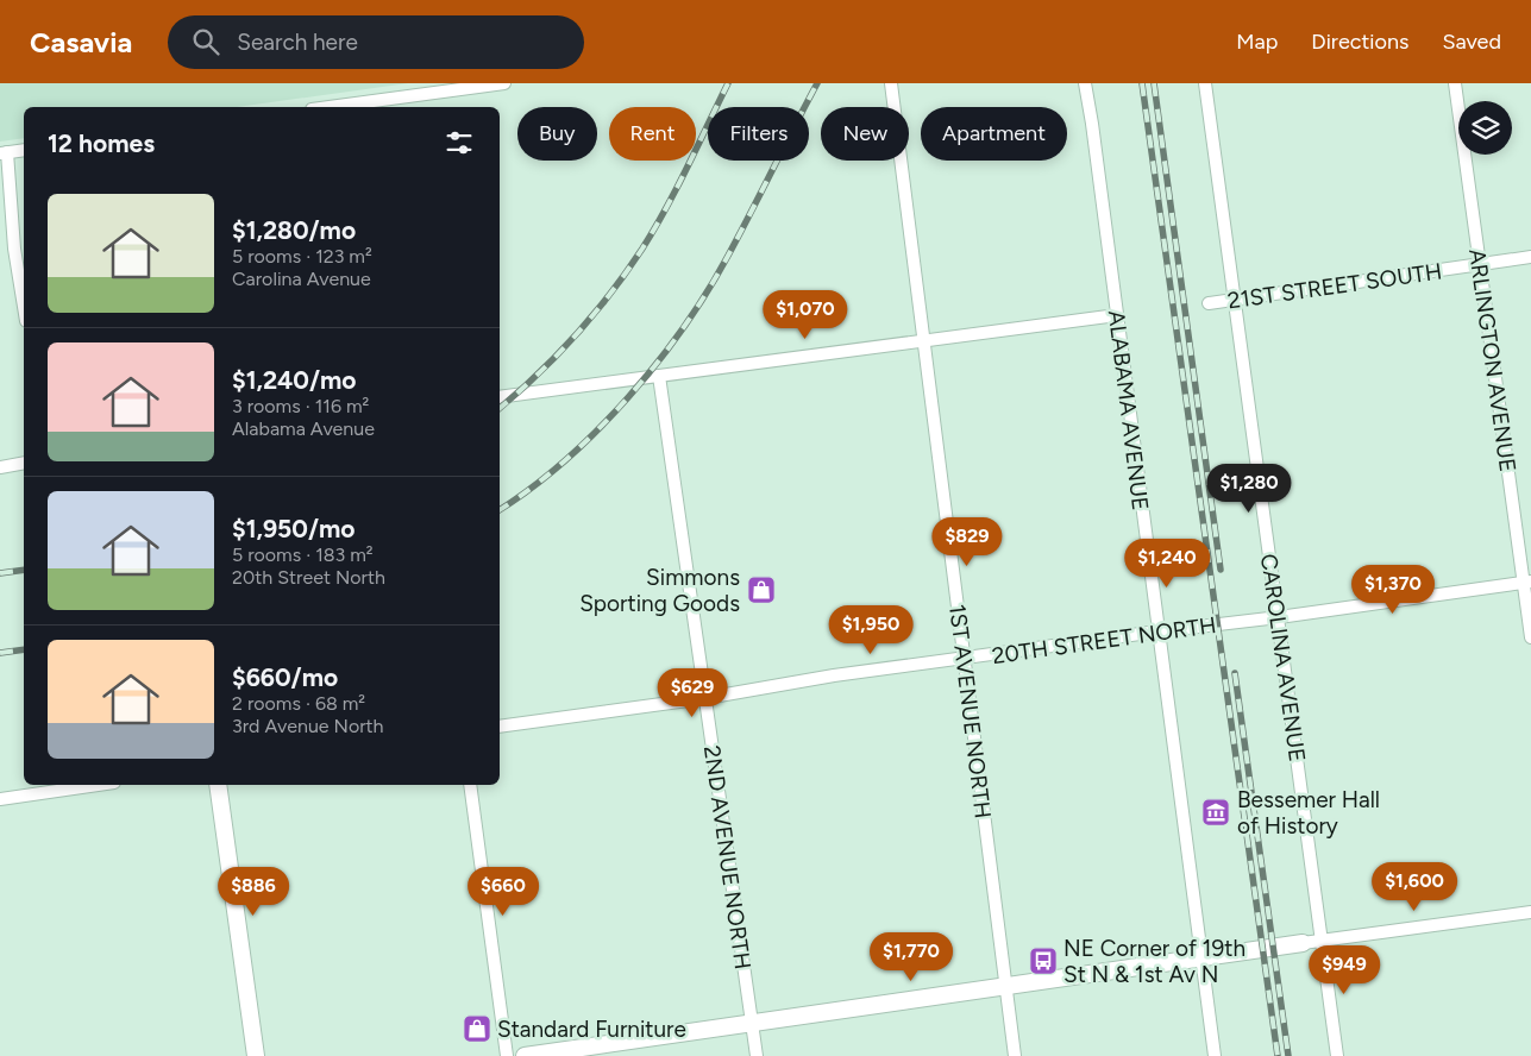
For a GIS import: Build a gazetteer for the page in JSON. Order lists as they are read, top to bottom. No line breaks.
{"streets":{"street":["21ST STREET SOUTH","ARLINGTON AVENUE","ALABAMA AVENUE","20TH STREET NORTH","CAROLINA AVENUE","1ST AVENUE NORTH","2ND AVENUE NORTH"]},"crossings":[["21ST STREET SOUTH","ARLINGTON AVENUE"],["21ST STREET SOUTH","CAROLINA AVENUE"],["ARLINGTON AVENUE","20TH STREET NORTH"],["ALABAMA AVENUE","20TH STREET NORTH"],["20TH STREET NORTH","CAROLINA AVENUE"],["20TH STREET NORTH","1ST AVENUE NORTH"],["20TH STREET NORTH","2ND AVENUE NORTH"]],"places":{"shop":["Simmons Sporting Goods","Standard Furniture"],"museum":["Bessemer Hall of History"],"bus stop":["NE Corner of 19th St N & 1st Av N"]},"page":{"header":"Casavia","search":"Search here","nav":["Map","Directions","Saved"],"chip":["Buy","Rent","Filters","New","Apartment"],"heading":"12 homes","list":[{"name":"$1,280/mo","note":"5 rooms · 123 m² · Carolina Avenue"},{"name":"$1,240/mo","note":"3 rooms · 116 m² · Alabama Avenue"},{"name":"$1,950/mo","note":"5 rooms · 183 m² · 20th Street North"},{"name":"$660/mo","note":"2 rooms · 68 m² · 3rd Avenue North"}],"price":["$1,070","$1,280","$829","$1,240","$1,370","$1,950","$629","$1,600","$886","$660","$1,770","$949"]}}
